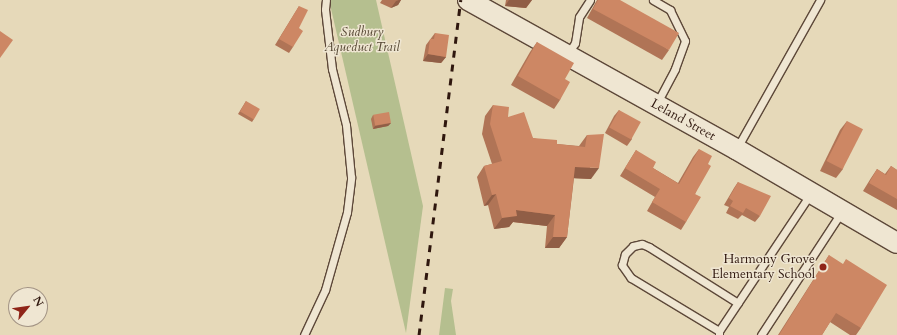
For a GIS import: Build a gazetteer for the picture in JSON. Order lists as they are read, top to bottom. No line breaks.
{"streets":{"street":["Leland Street"]},"parks":["Sudbury Aqueduct Trail"],"places":["Harmony Grove Elementary School"],"north":"top right"}
